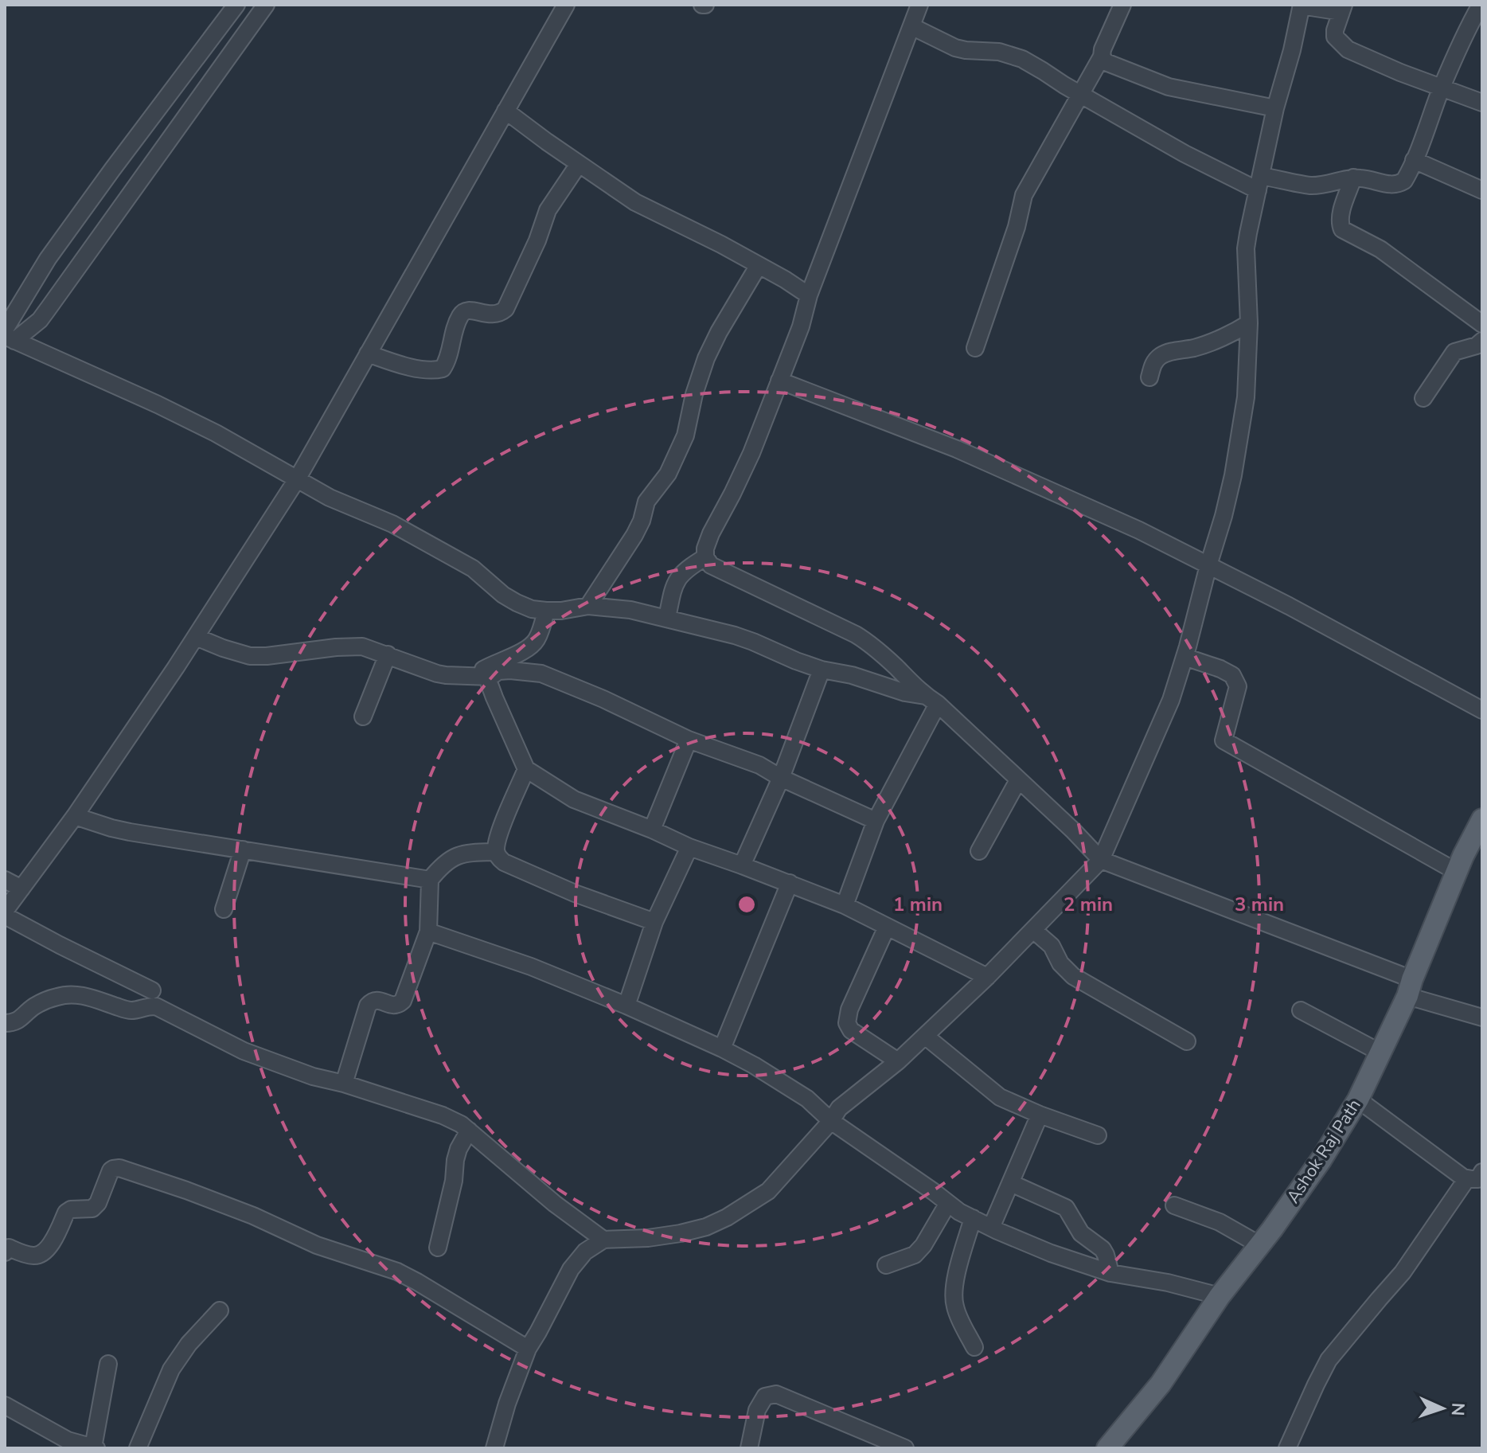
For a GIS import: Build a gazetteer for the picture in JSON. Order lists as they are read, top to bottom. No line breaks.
{"streets":{"main road":["Ashok Raj Path"]},"north":"right","rings":["1 min","2 min","3 min"]}
